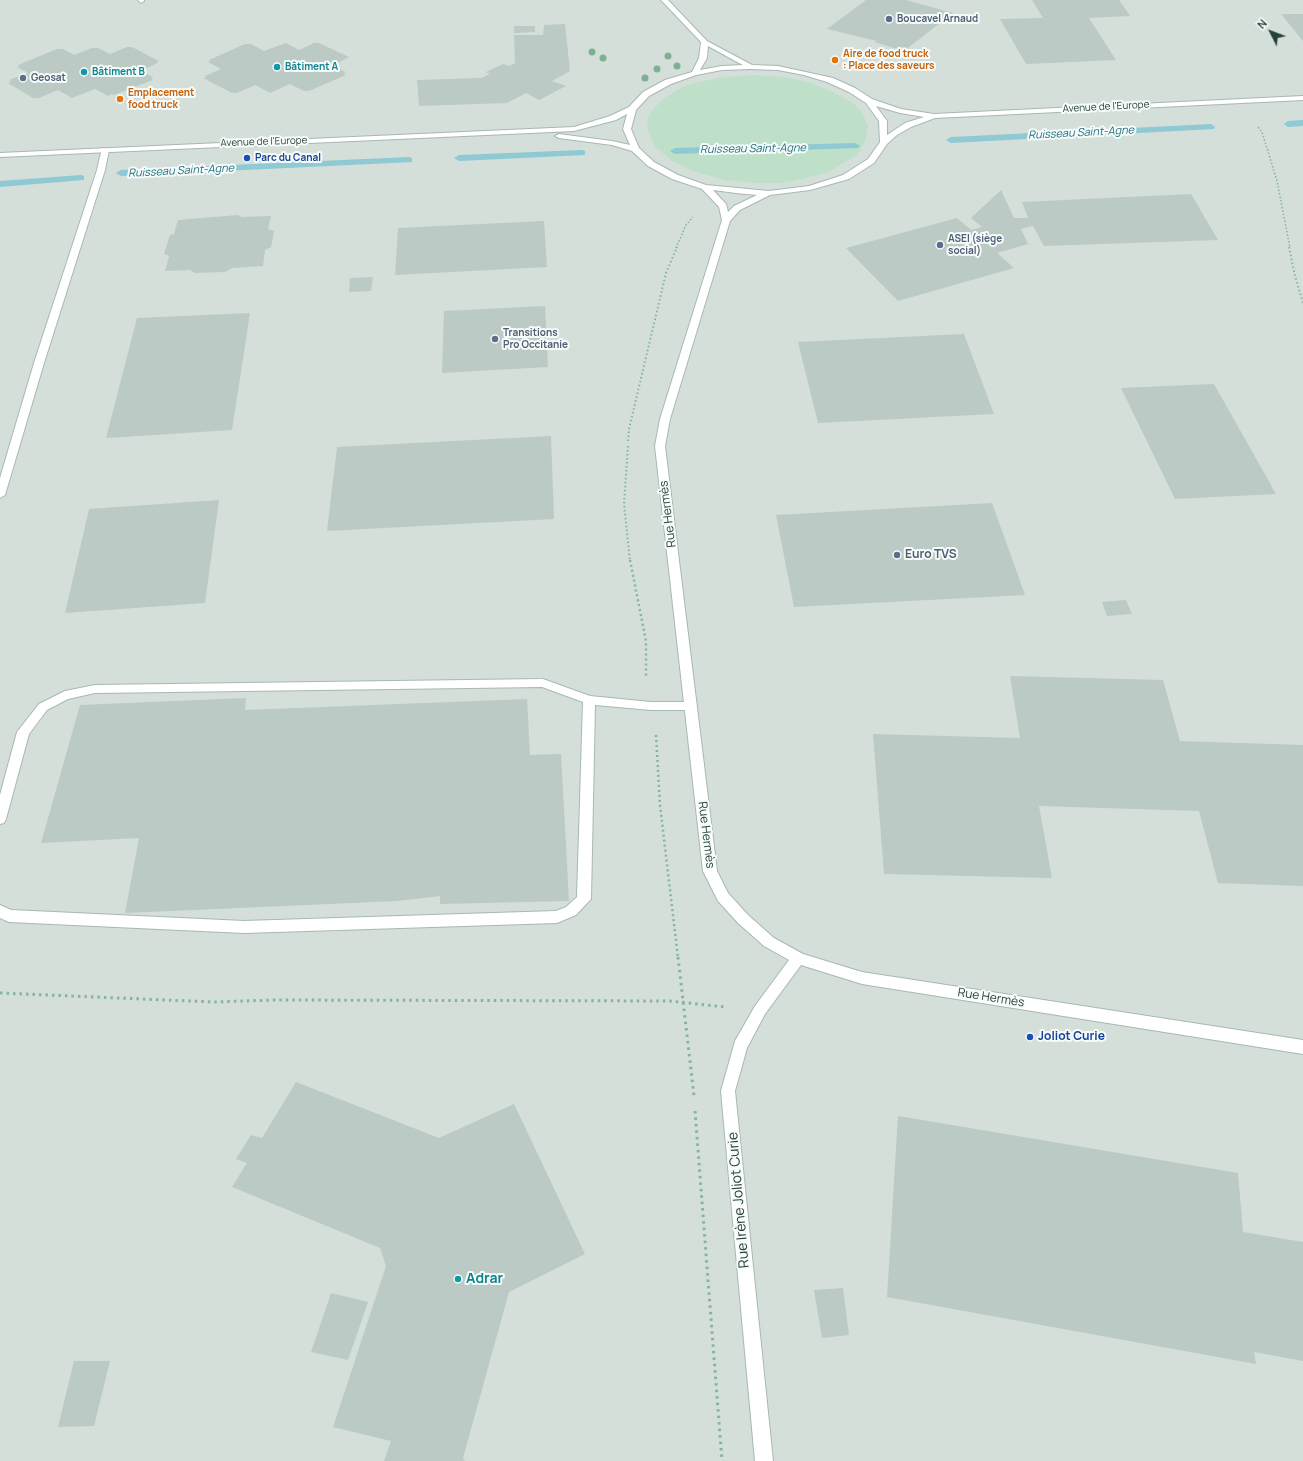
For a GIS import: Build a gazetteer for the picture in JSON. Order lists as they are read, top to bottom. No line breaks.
{"streets":{"street":["Avenue de l'Europe","Rue Hermès","Rue Irène Joliot Curie"]},"crossings":[["Avenue de l'Europe","Rue Hermès"],["Rue Hermès","Rue Irène Joliot Curie"]],"water":["Ruisseau Saint-Agne"],"places":["Boucavel Arnaud","Aire de food truck : Place des saveurs","Bâtiment A","Bâtiment B","Geosat","Emplacement food truck","Parc du Canal","ASEI (siège social)","Transitions Pro Occitanie","Euro TVS","Joliot Curie","Adrar"],"north":"top left"}
